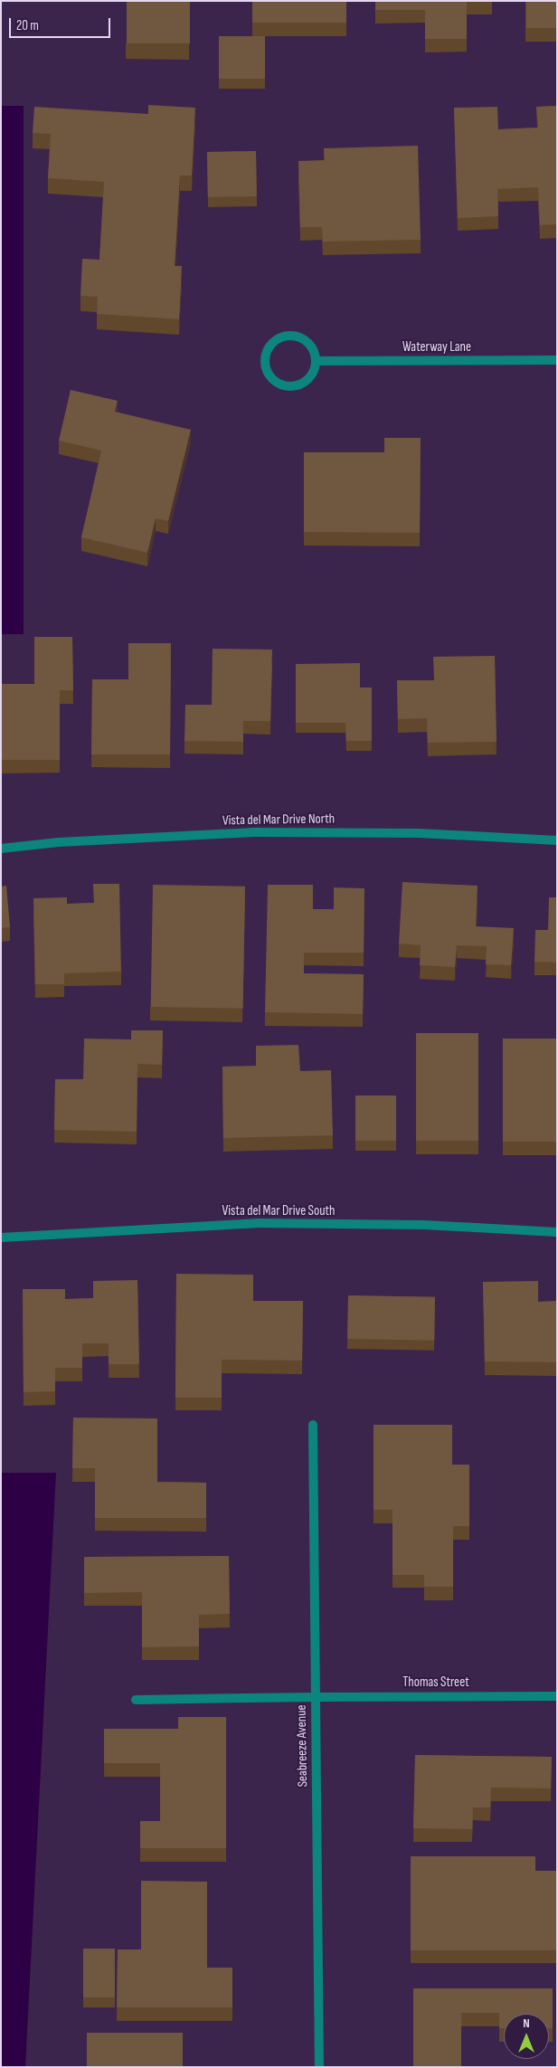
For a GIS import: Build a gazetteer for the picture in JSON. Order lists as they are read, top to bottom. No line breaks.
{"streets":{"street":["Waterway Lane","Vista del Mar Drive North","Vista del Mar Drive South","Thomas Street","Seabreeze Avenue"]},"crossings":[["Thomas Street","Seabreeze Avenue"]],"scale_bar":"20 m","north":"top"}
